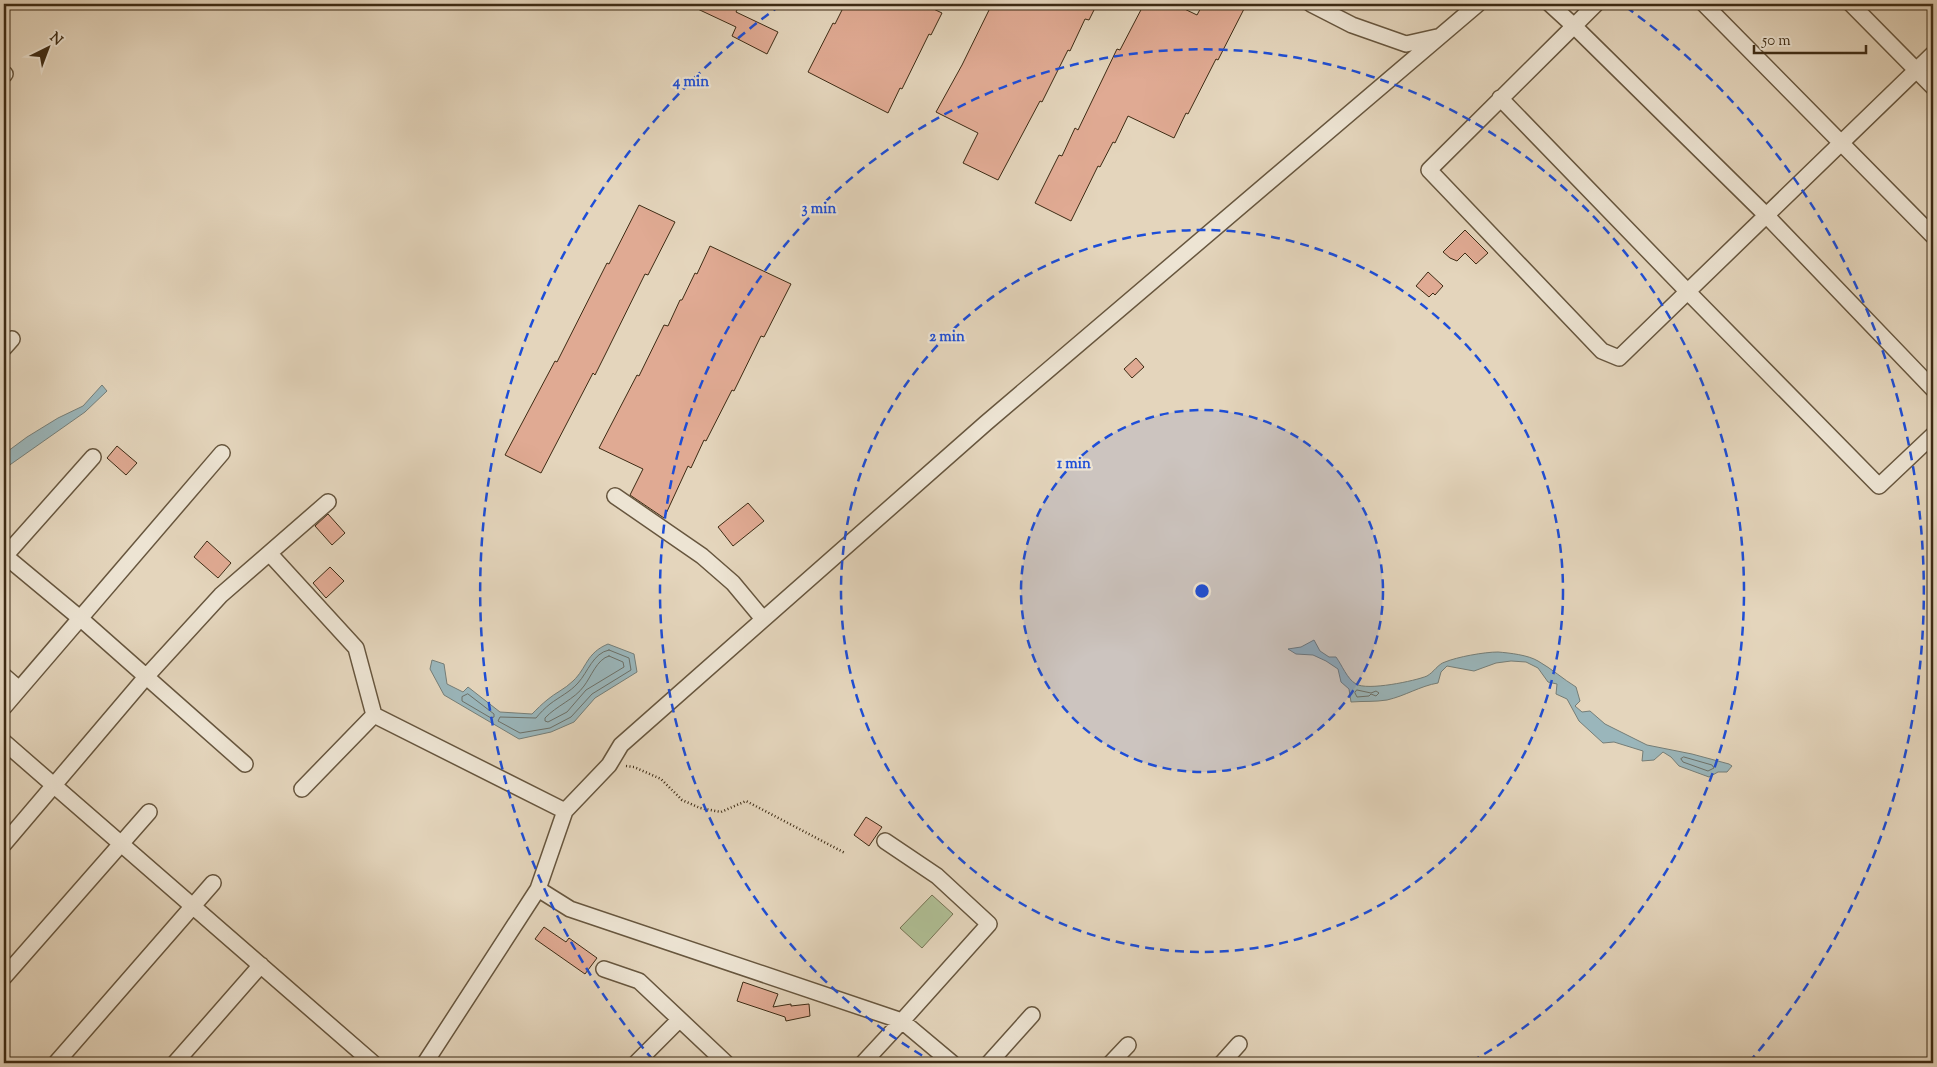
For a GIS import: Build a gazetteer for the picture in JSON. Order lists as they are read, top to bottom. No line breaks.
{"scale_bar":"50 m","north":"top right","rings":["4 min","3 min","2 min","1 min"]}
